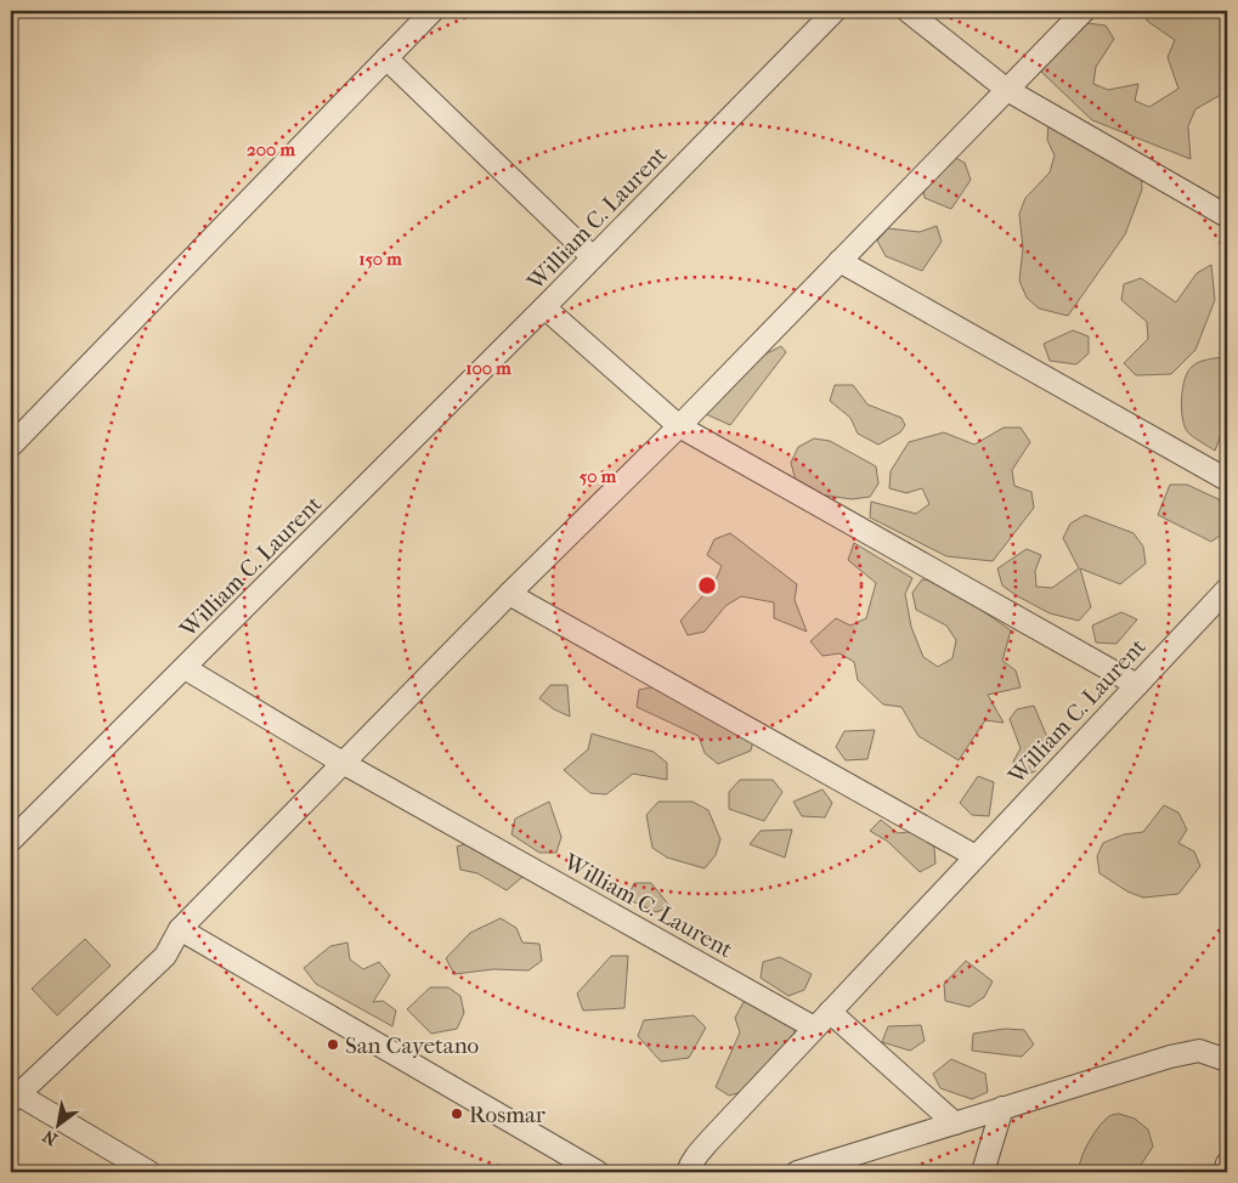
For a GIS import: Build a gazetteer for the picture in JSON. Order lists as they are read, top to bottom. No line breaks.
{"streets":{"street":["William C. Laurent"]},"places":["San Cayetano","Rosmar"],"north":"bottom left","rings":["200 m","150 m","100 m","50 m"]}
